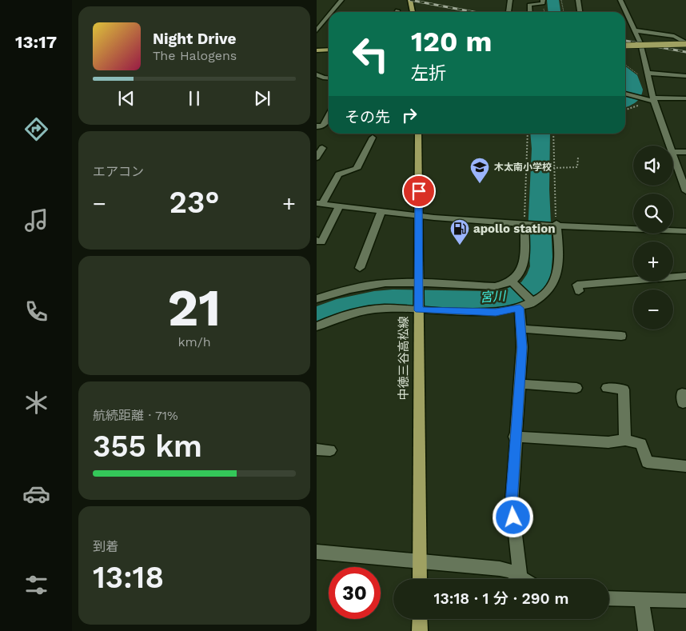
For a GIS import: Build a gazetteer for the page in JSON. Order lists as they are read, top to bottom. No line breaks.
{"streets":{"main road":["中徳三谷高松線"]},"water":["宮川"],"places":{"school or university":["木太南小学校"],"fuel station":["apollo station"]},"page":{"tabs":"13:17","turn":["120 m","左折"],"song":["Night Drive","The Halogens"],"then":"その先","tile":["エアコン",["21","km/h"],["航続距離 · 71%","355 km"],["到着","13:18"]],"map_buttons":["+","−"],"heat":["−","23°","+"],"limit":"30","trip":"13:18 · 1 分 · 290 m"}}
